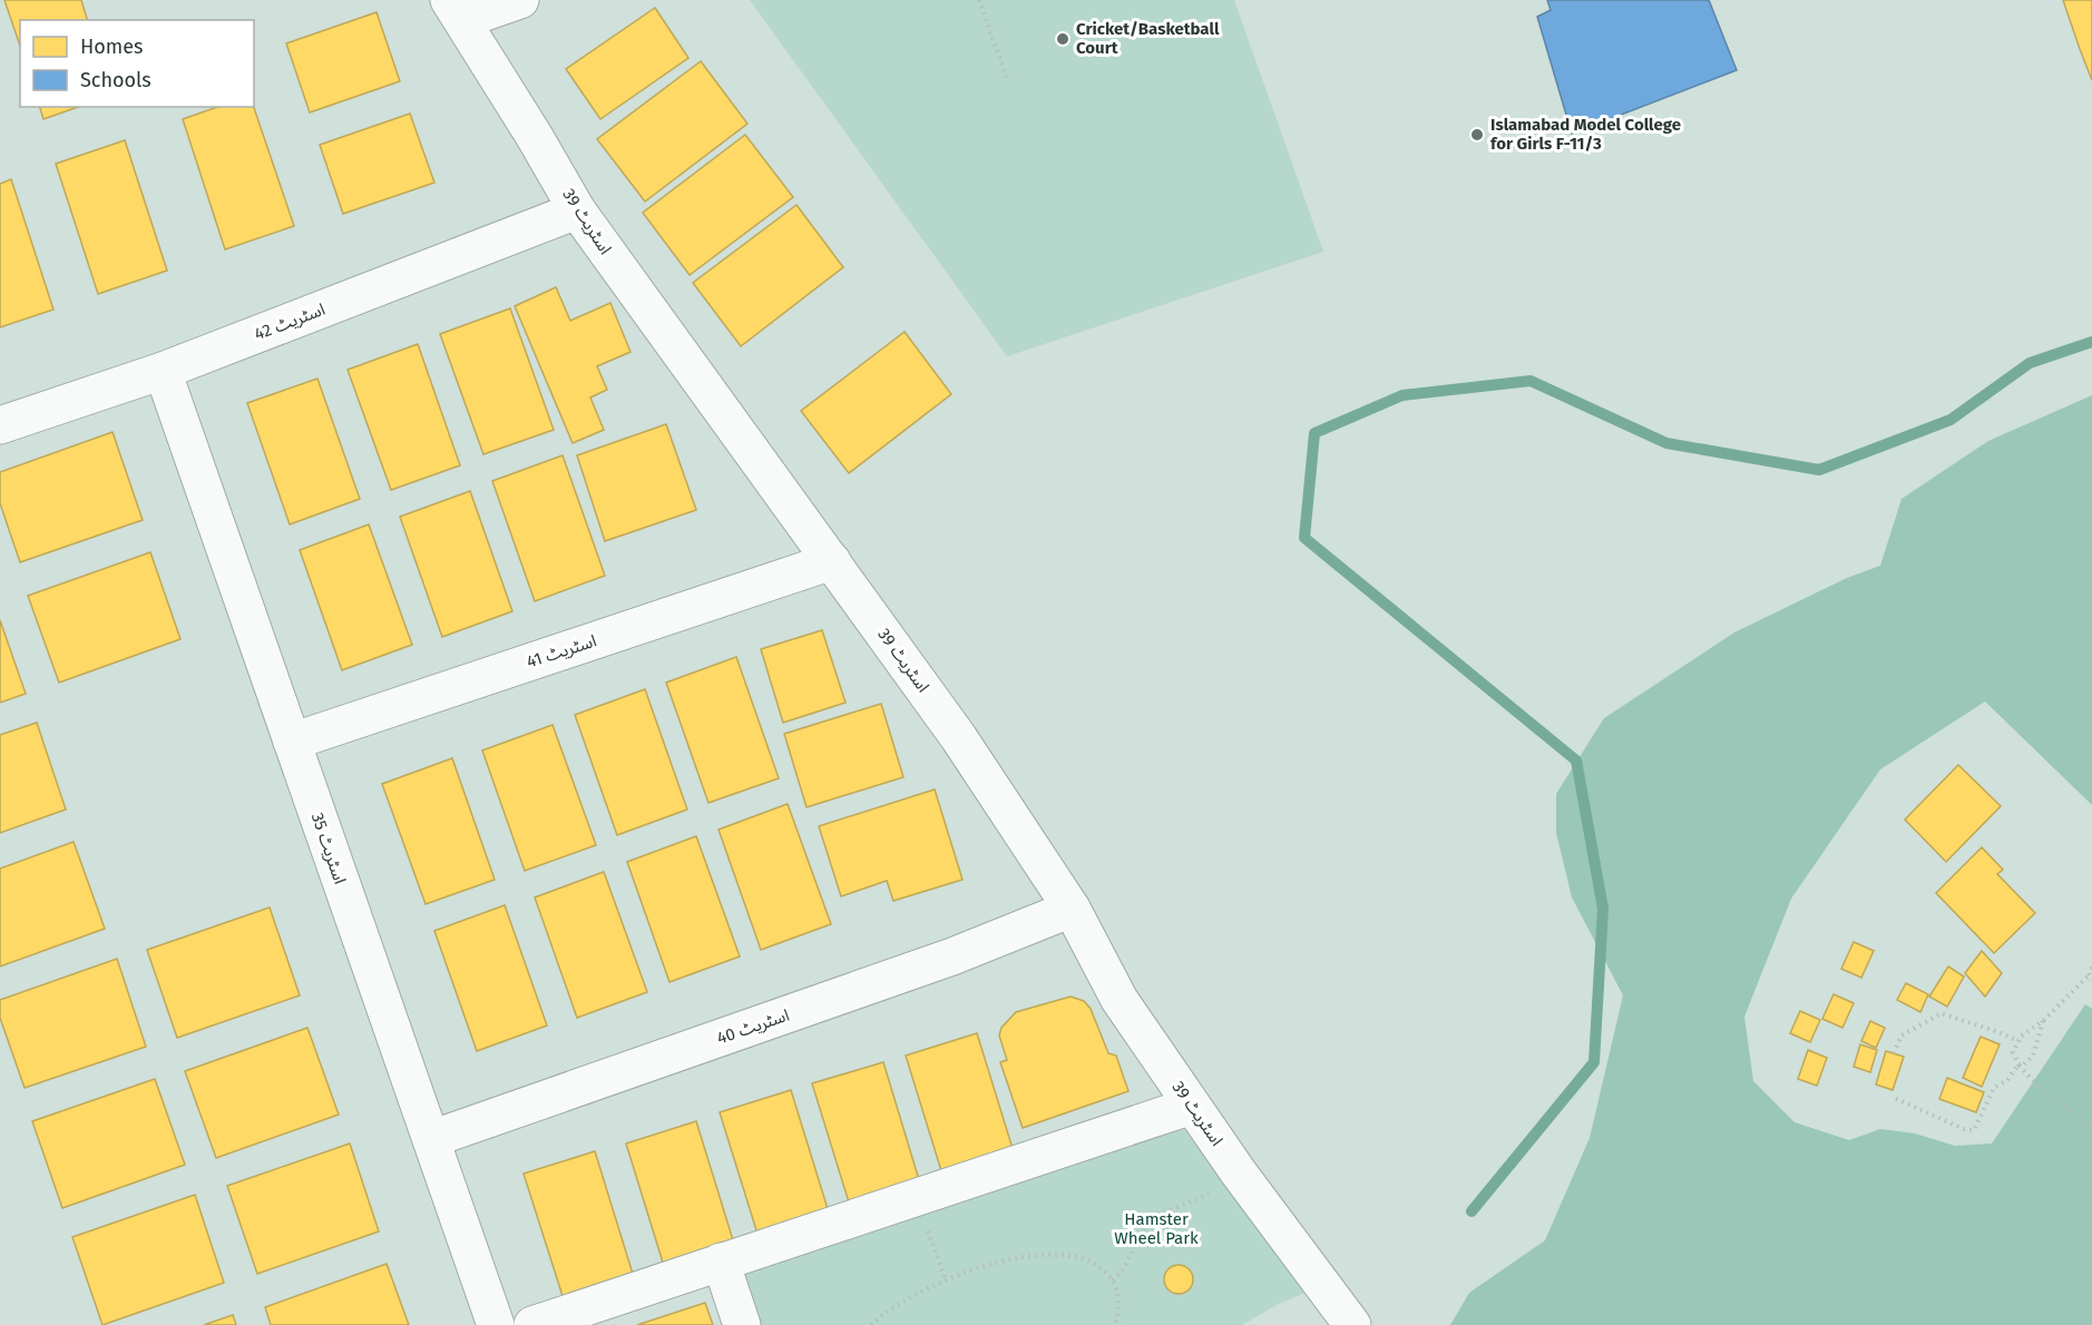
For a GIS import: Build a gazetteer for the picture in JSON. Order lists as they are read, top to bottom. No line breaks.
{"streets":{"street":["اسٹریٹ 39","اسٹریٹ 42","اسٹریٹ 41","اسٹریٹ 35","اسٹریٹ 40"]},"crossings":[["اسٹریٹ 39","اسٹریٹ 42"],["اسٹریٹ 39","اسٹریٹ 41"],["اسٹریٹ 39","اسٹریٹ 40"],["اسٹریٹ 42","اسٹریٹ 35"],["اسٹریٹ 41","اسٹریٹ 35"],["اسٹریٹ 35","اسٹریٹ 40"]],"parks":["Hamster Wheel Park"],"places":["Cricket/Basketball Court","Islamabad Model College for Girls F-11/3"],"legend":["Homes","Schools"]}
